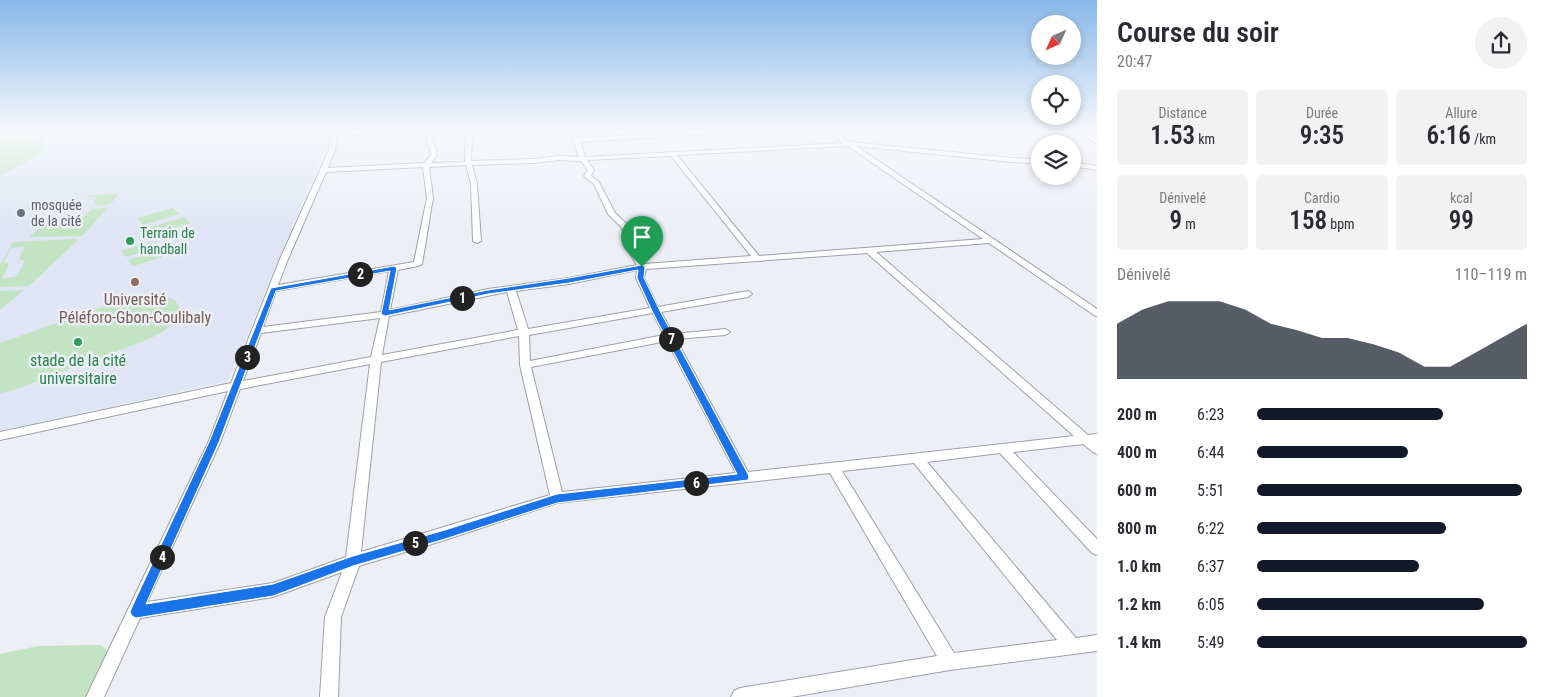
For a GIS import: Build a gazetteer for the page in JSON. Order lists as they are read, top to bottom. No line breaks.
{"places":["mosquée de la cité","Terrain de handball","Université Péléforo-Gbon-Coulibaly","stade de la cité universitaire"],"north":"bottom left","page":{"heading":["Course du soir","20:47"],"stats":[["Distance","1.53 km"],["Durée","9:35"],["Allure","6:16 /km"],["Dénivelé","9 m"],["Cardio","158 bpm"],["kcal","99"]],"chart":["Dénivelé","110–119 m"],"pins":["2","1","7","3","6","5","4"],"list":[{"name":"200 m","note":"6:23"},{"name":"400 m","note":"6:44"},{"name":"600 m","note":"5:51"},{"name":"800 m","note":"6:22"},{"name":"1.0 km","note":"6:37"},{"name":"1.2 km","note":"6:05"},{"name":"1.4 km","note":"5:49"}]}}
